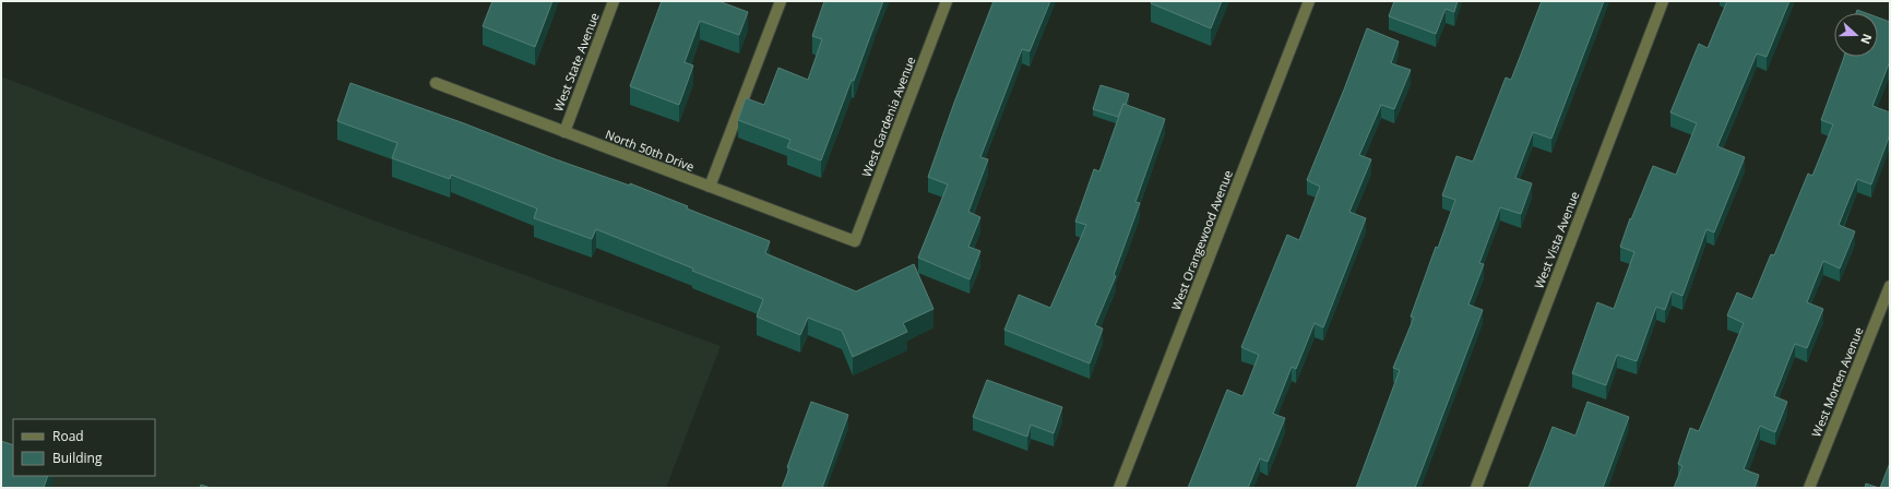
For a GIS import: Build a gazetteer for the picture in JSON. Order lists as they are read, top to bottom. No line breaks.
{"streets":{"street":["West State Avenue","West Gardenia Avenue","North 50th Drive","West Orangewood Avenue","West Vista Avenue","West Morten Avenue"]},"crossings":[["West State Avenue","North 50th Drive"],["West Gardenia Avenue","North 50th Drive"]],"legend":["Road","Building"],"north":"right"}
